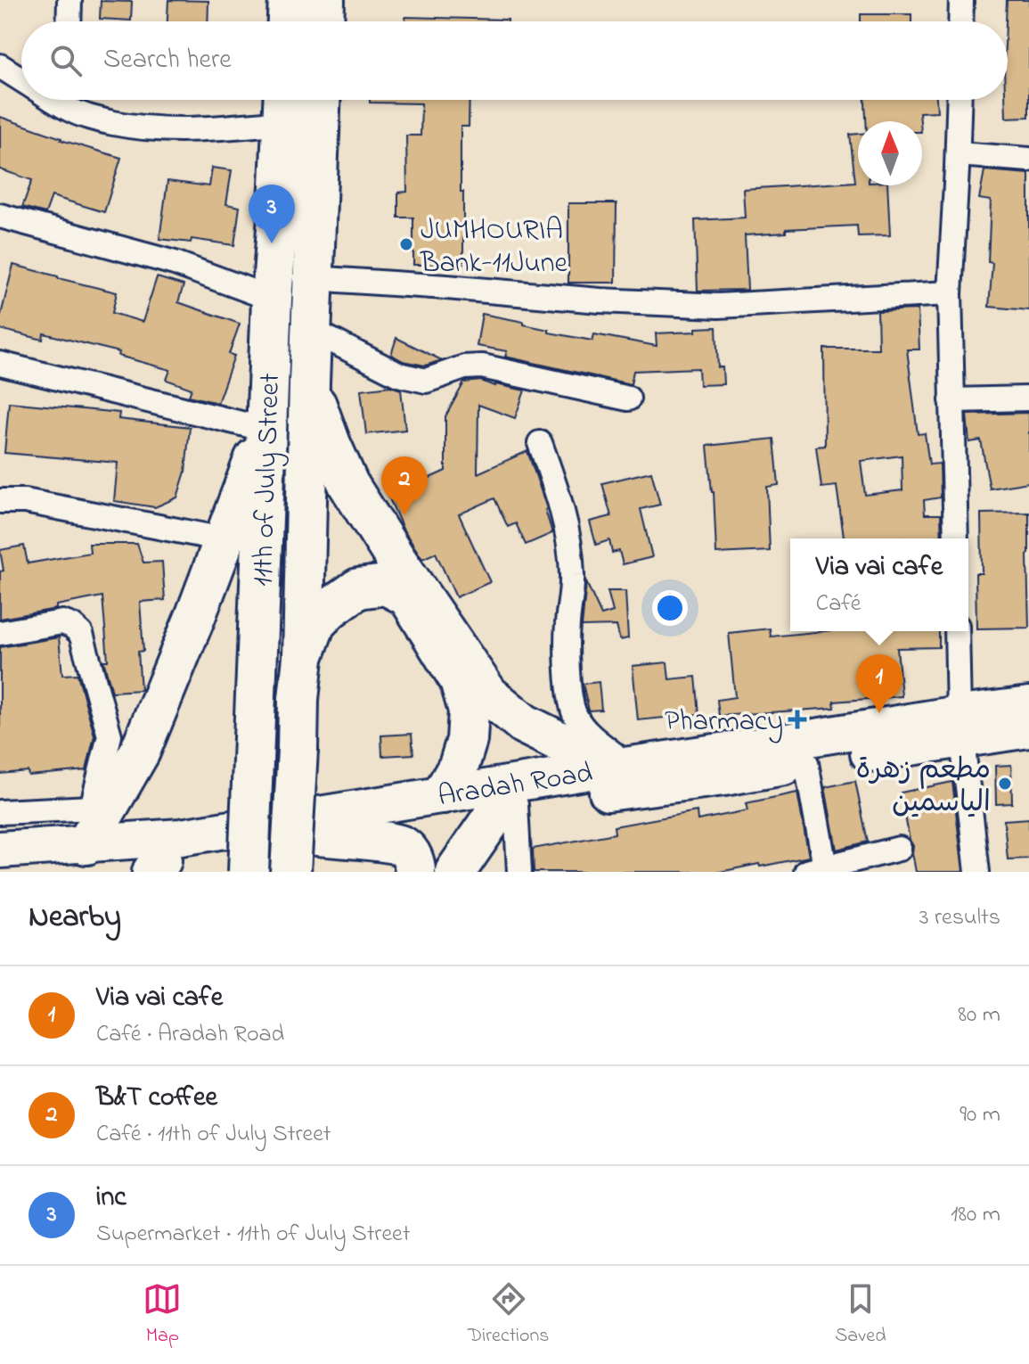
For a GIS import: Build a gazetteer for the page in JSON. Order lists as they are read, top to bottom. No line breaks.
{"streets":{"highway":["11th of July Street"],"main road":["Aradah Road"]},"places":{"other":["JUMHOURIA Bank-11June","مطعم زهرة الياسمين"],"health":["Pharmacy"]},"north":"top","page":{"search":"Search here","pins":["3","2","1"],"popup":["Via vai cafe","Café"],"heading":["Nearby","3 results"],"list":[{"mark":"1","name":"Via vai cafe","note":"Café · Aradah Road","value":"80 m"},{"mark":"2","name":"B&T coffee","note":"Café · 11th of July Street","value":"90 m"},{"mark":"3","name":"inc","note":"Supermarket · 11th of July Street","value":"180 m"}],"nav":["Map","Directions","Saved"]}}
